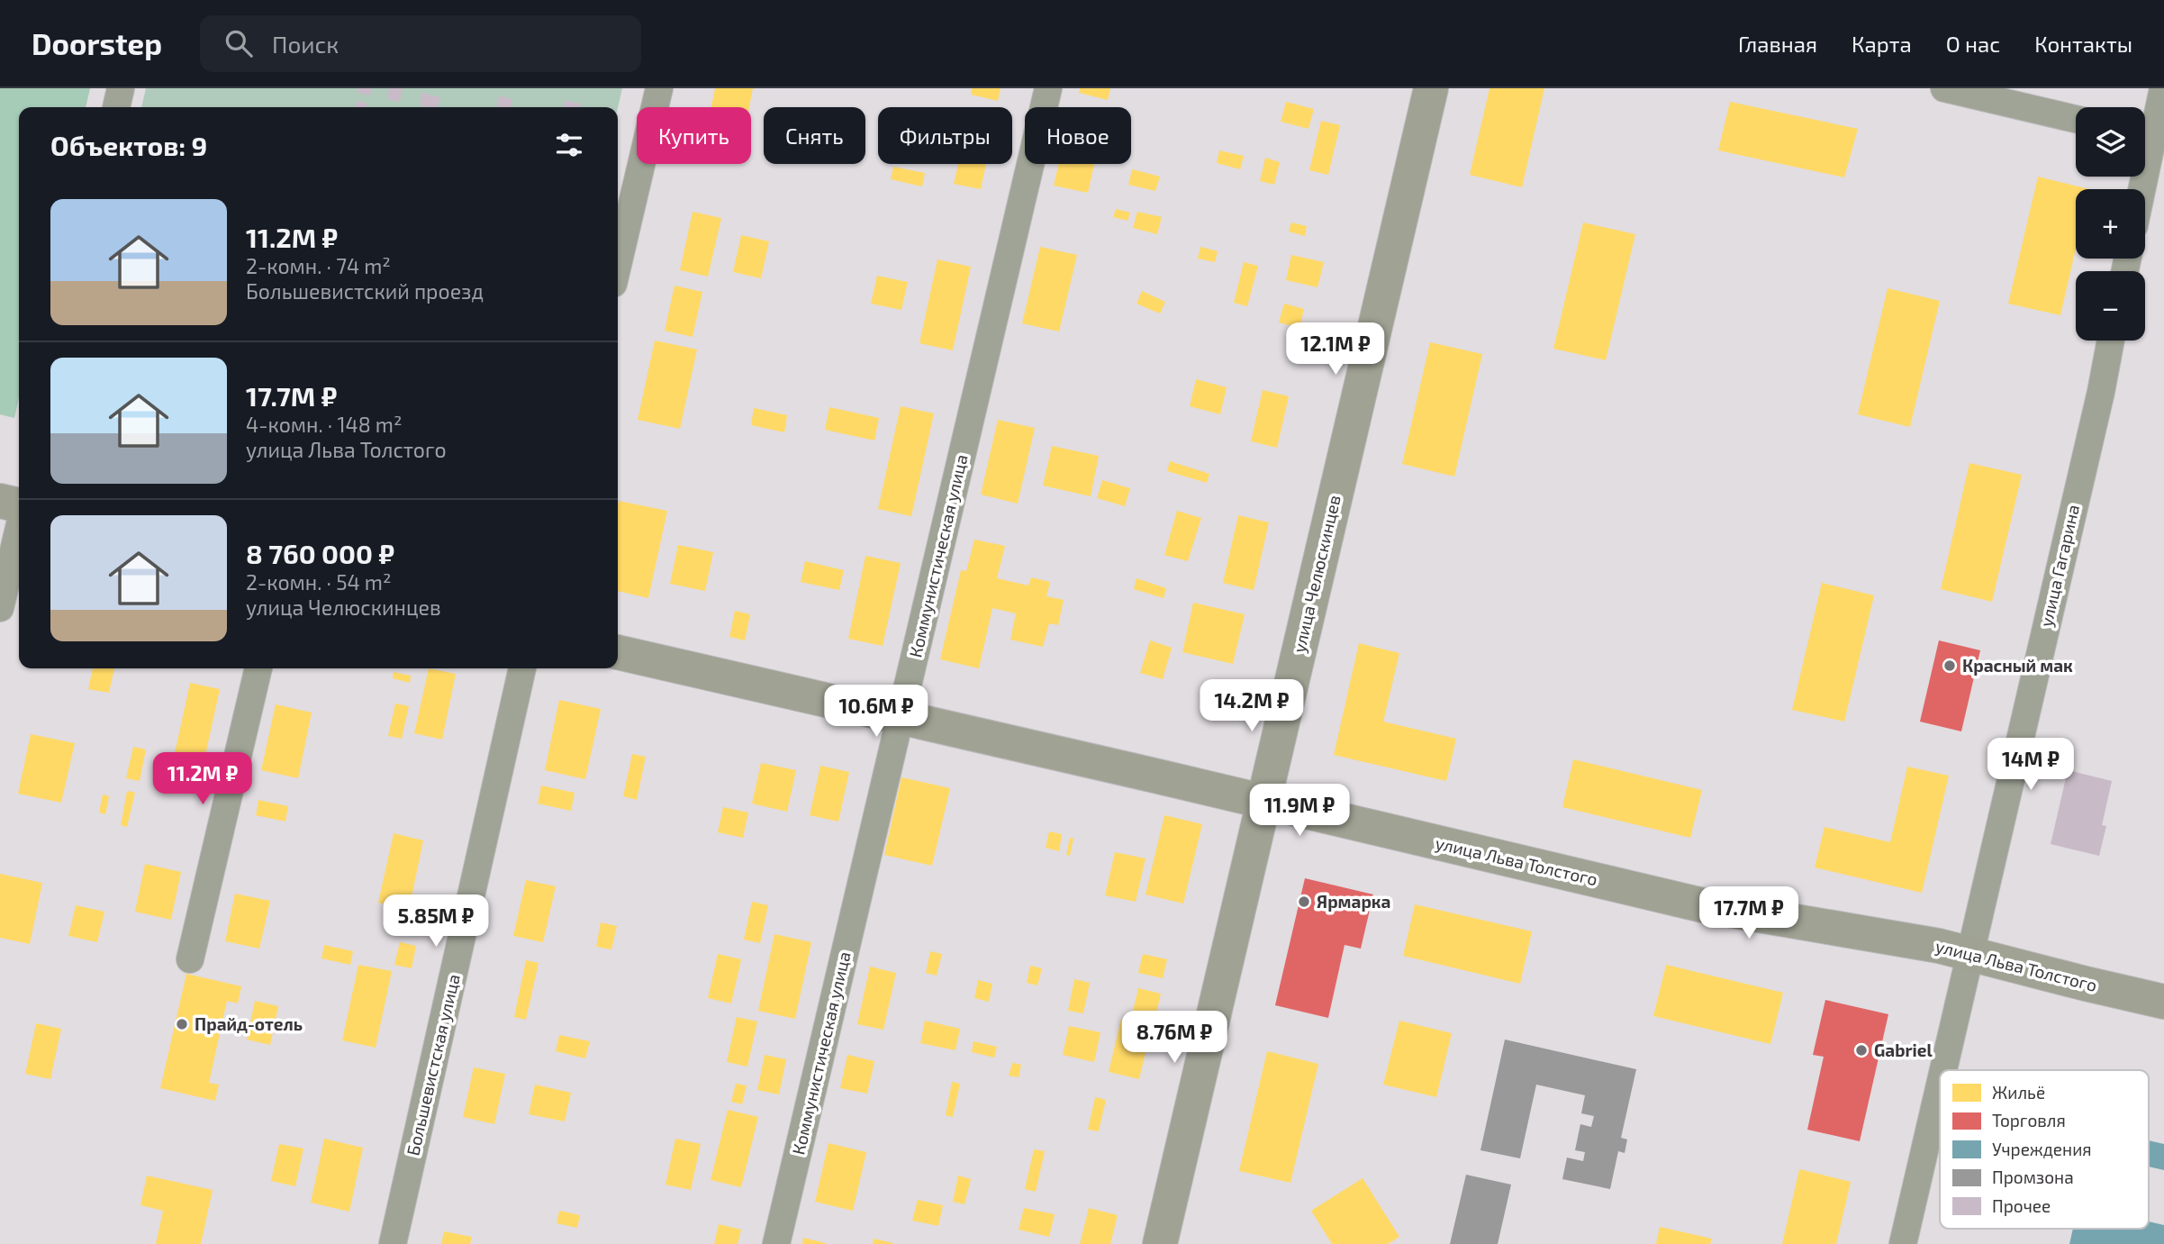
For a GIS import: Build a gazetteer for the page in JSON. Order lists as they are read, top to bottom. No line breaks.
{"streets":{"street":["Коммунистическая улица","улица Гагарина","улица Челюскинцев","улица Льва Толстого","Большевистская улица"]},"crossings":[["Коммунистическая улица","улица Льва Толстого"],["улица Гагарина","улица Льва Толстого"],["улица Челюскинцев","улица Льва Толстого"]],"places":["Красный мак","Ярмарка","Прайд-отель","Gabriel"],"legend":["Жильё","Торговля","Учреждения","Промзона","Прочее"],"page":{"header":"Doorstep","search":"Поиск","nav":["Главная","Карта","О нас","Контакты"],"map_buttons":["+","−"],"chip":["Купить","Снять","Фильтры","Новое"],"heading":"Объектов: 9","list":[{"name":"11.2M ₽","note":"2-комн. · 74 m² · Большевистский проезд"},{"name":"17.7M ₽","note":"4-комн. · 148 m² · улица Льва Толстого"},{"name":"8 760 000 ₽","note":"2-комн. · 54 m² · улица Челюскинцев"}],"price":["12.1M ₽","14.2M ₽","10.6M ₽","14M ₽","11.2M ₽","11.9M ₽","17.7M ₽","5.85M ₽","8.76M ₽"]}}
